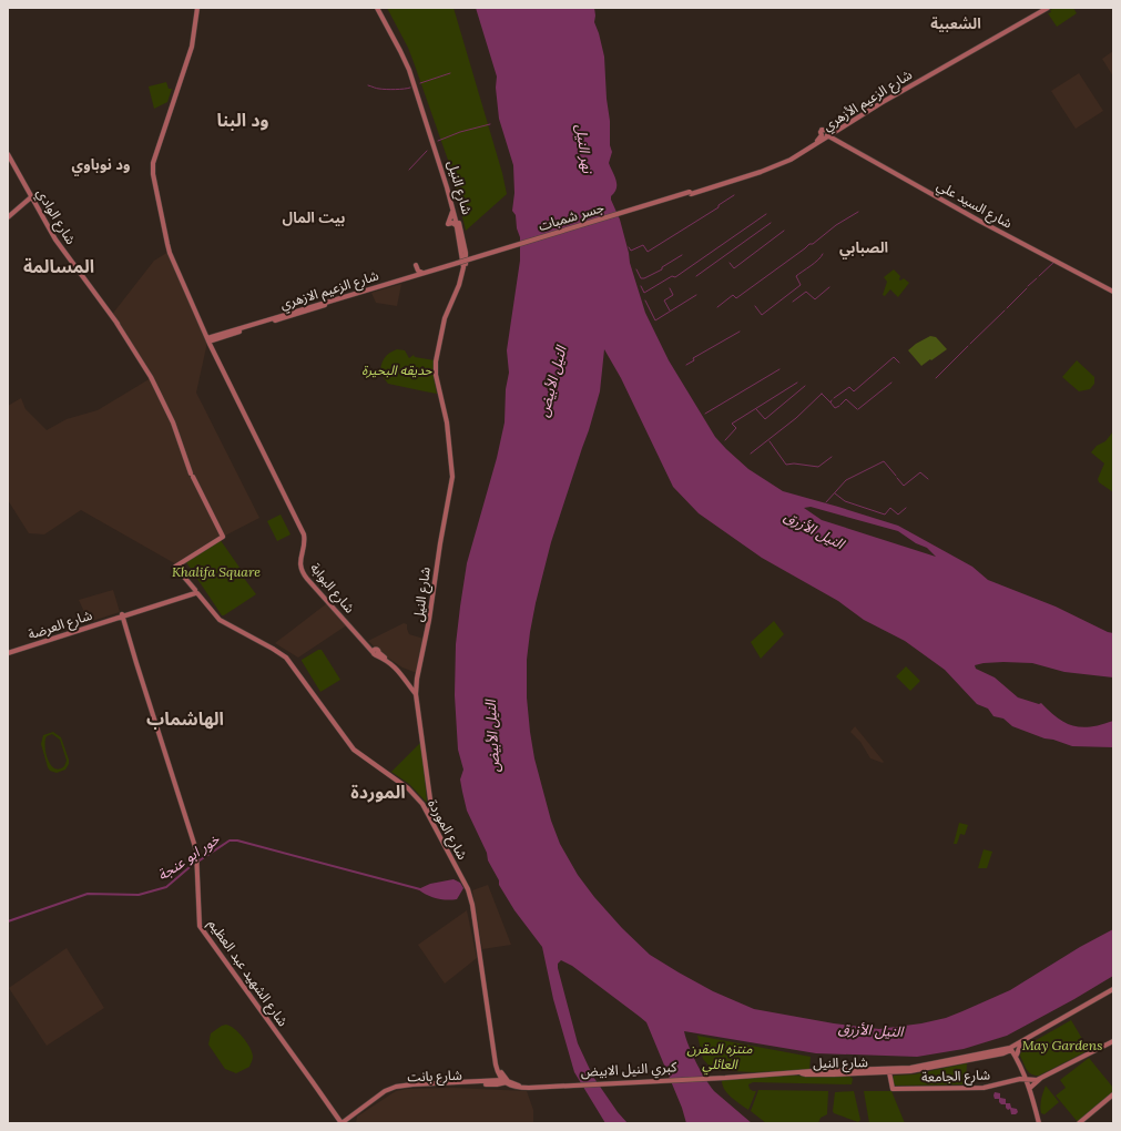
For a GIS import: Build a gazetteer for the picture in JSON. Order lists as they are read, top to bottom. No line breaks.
{"streets":{"main road":["شارع الزعيم الأزهري","شارع النيل","شارع السيد علي","شارع الوادي","جسر شمبات","شارع الزعيم الازهري","شارع البوابة","شارع العرضة","شارع الموردة","شارع الشهيد عبد العظيم","كبري النيل الابيض","شارع بانت","شارع الجامعة"]},"crossings":[["شارع الزعيم الأزهري","شارع السيد علي"],["شارع الزعيم الأزهري","جسر شمبات"],["شارع النيل","شارع البوابة"],["شارع النيل","شارع الموردة"],["شارع النيل","كبري النيل الابيض"],["شارع النيل","شارع الجامعة"],["شارع الوادي","شارع الموردة"],["جسر شمبات","شارع الزعيم الازهري"],["شارع العرضة","شارع الموردة"],["شارع العرضة","شارع الشهيد عبد العظيم"],["شارع الموردة","كبري النيل الابيض"],["شارع الموردة","شارع بانت"],["شارع الشهيد عبد العظيم","شارع بانت"],["كبري النيل الابيض","شارع بانت"]],"districts":["الشعبية","ود البنا","ود نوباوي","بيت المال","الصبابي","المسالمة","الهاشماب","الموردة"],"water":["نهر النيل","النيل الأبيض","النيل الأزرق","خور ابو عنجة"],"parks":["حديقه البحيرة","Khalifa Square","May Gardens","منتزه المقرن العائلي"]}
